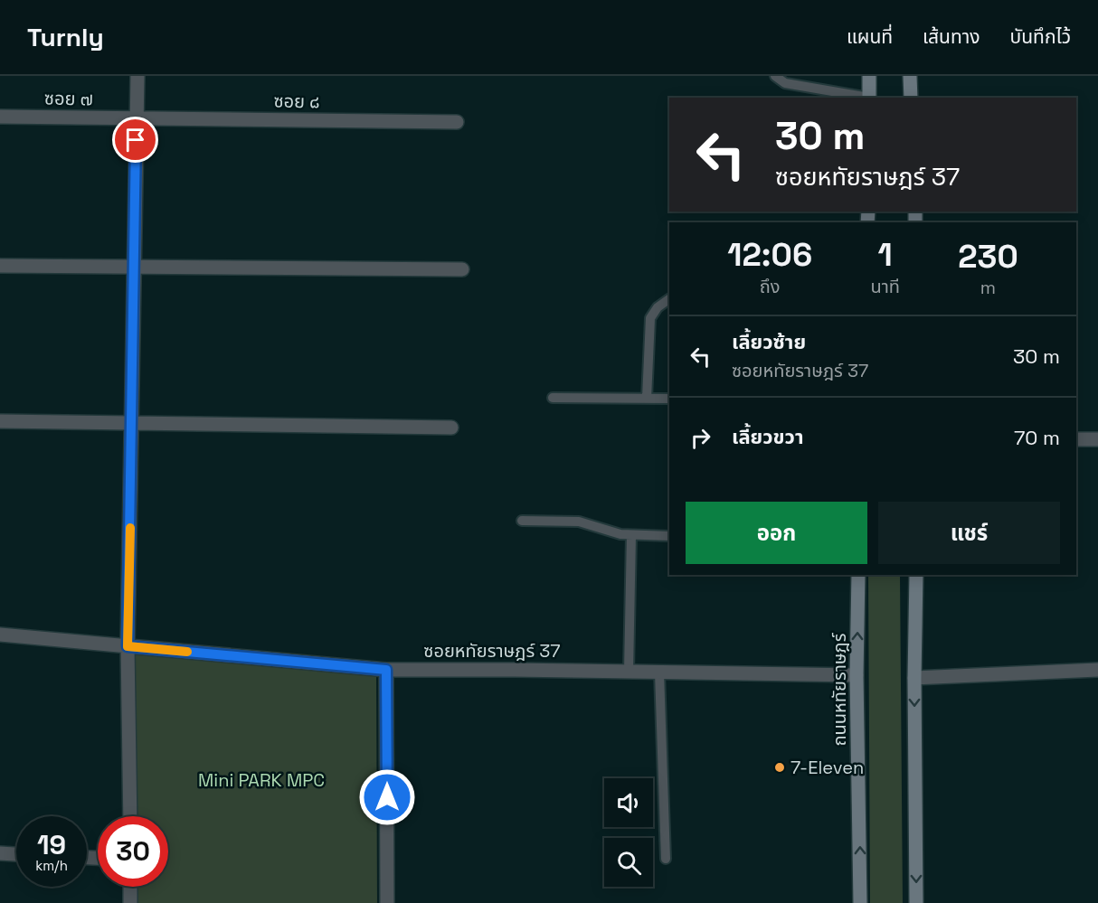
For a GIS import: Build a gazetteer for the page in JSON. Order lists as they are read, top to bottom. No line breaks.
{"streets":{"main road":["ถนนหทัยราษฎร์"],"street":["ซอย ๗","ซอย ๘","ซอยหทัยราษฎร์ 37"]},"crossings":[["ซอย ๗","ซอย ๘"],["ซอยหทัยราษฎร์ 37","ถนนหทัยราษฎร์"]],"parks":["Mini PARK MPC"],"places":["7-Eleven"],"page":{"header":"Turnly","nav":["แผนที่","เส้นทาง","บันทึกไว้"],"turn":["30 m","ซอยหทัยราษฎร์ 37"],"eta":["12:06","ถึง","1","นาที","230","m"],"list":[{"name":"เลี้ยวซ้าย","note":"ซอยหทัยราษฎร์ 37","value":"30 m"},{"name":"เลี้ยวขวา","value":"70 m"}],"buttons":["ออก","แชร์"],"speed":"19 km/h","limit":"30"}}
